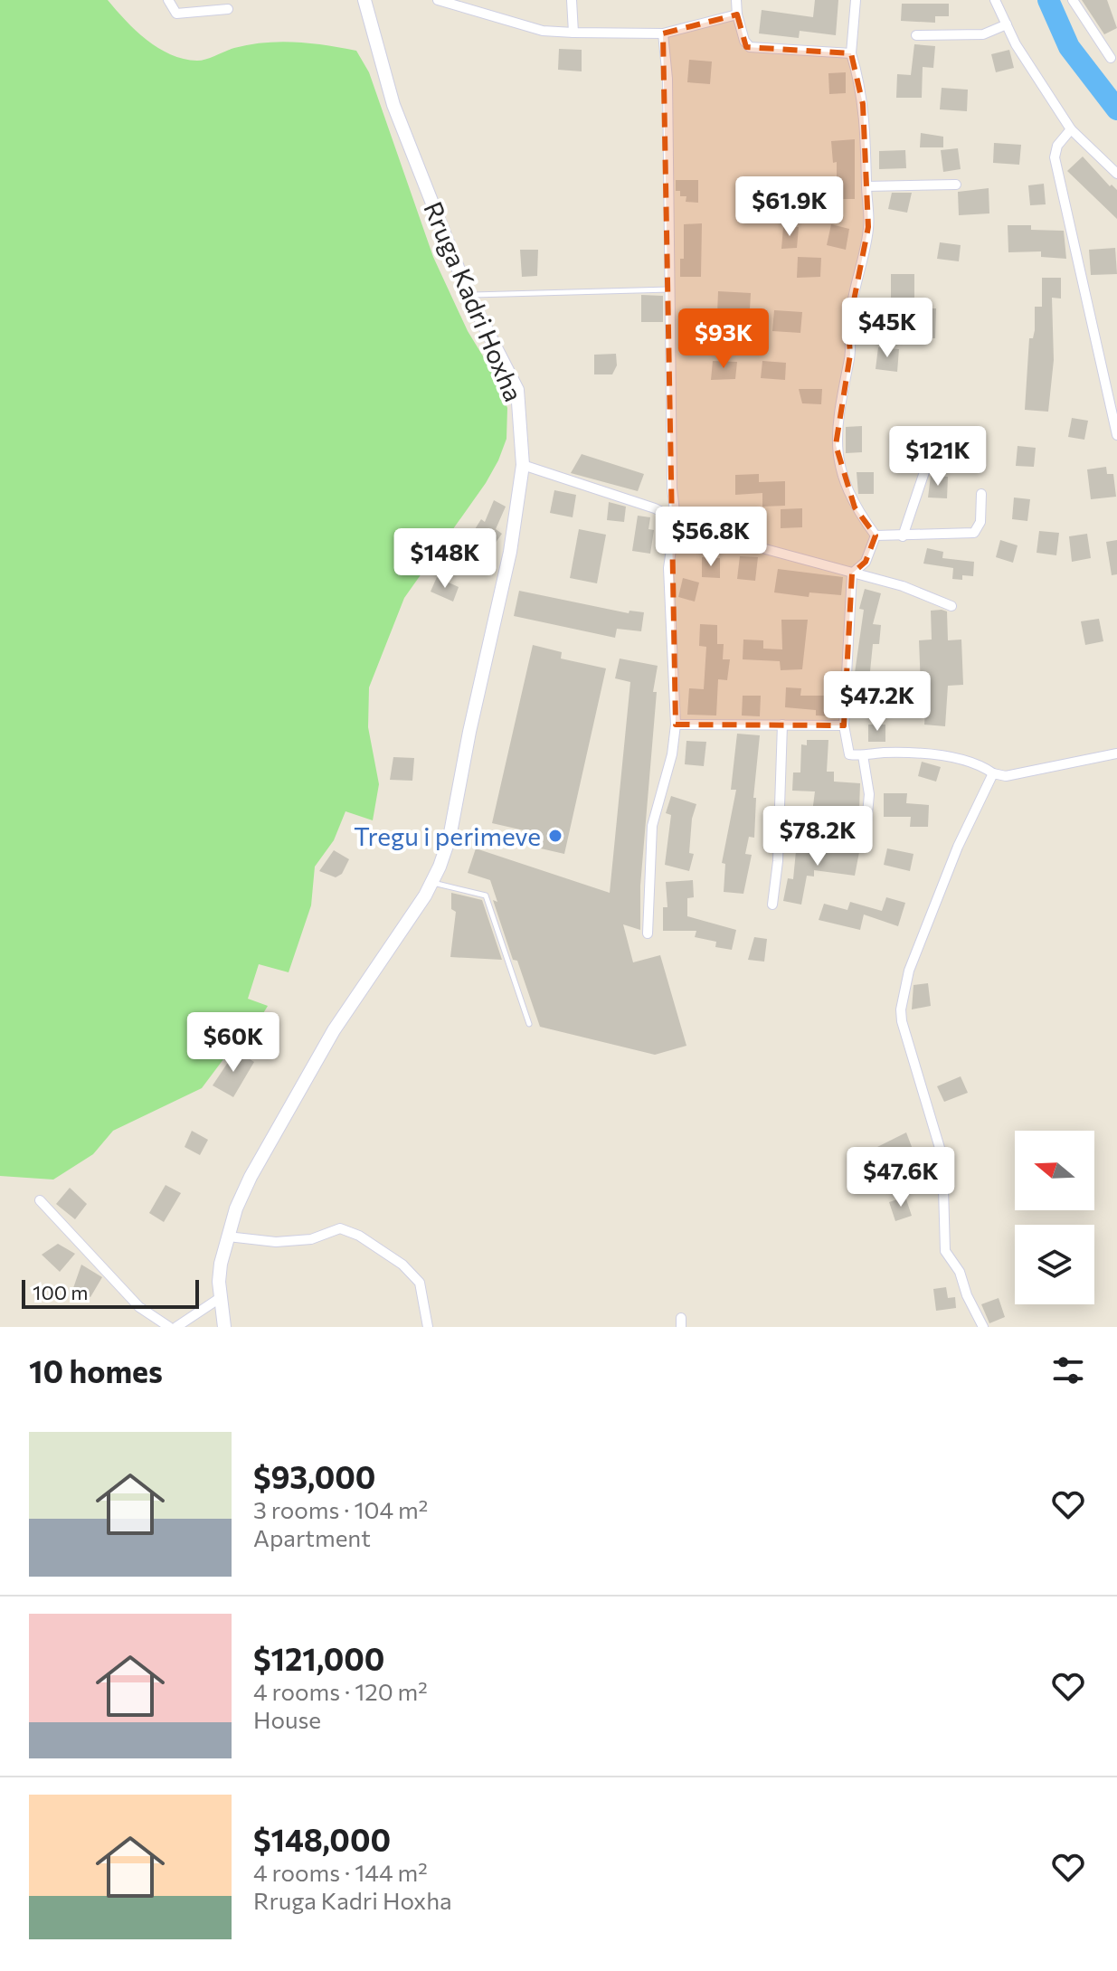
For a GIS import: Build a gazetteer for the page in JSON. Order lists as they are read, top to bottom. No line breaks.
{"streets":{"main road":["Rruga Kadri Hoxha"]},"places":["Tregu i perimeve"],"scale_bar":"100 m","north":"left","page":{"price":["$61.9K","$45K","$93K","$121K","$56.8K","$148K","$47.2K","$78.2K","$60K","$47.6K"],"scale":"100 m","heading":"10 homes","list":[{"name":"$93,000","note":"3 rooms · 104 m² · Apartment"},{"name":"$121,000","note":"4 rooms · 120 m² · House"},{"name":"$148,000","note":"4 rooms · 144 m² · Rruga Kadri Hoxha"}]}}
